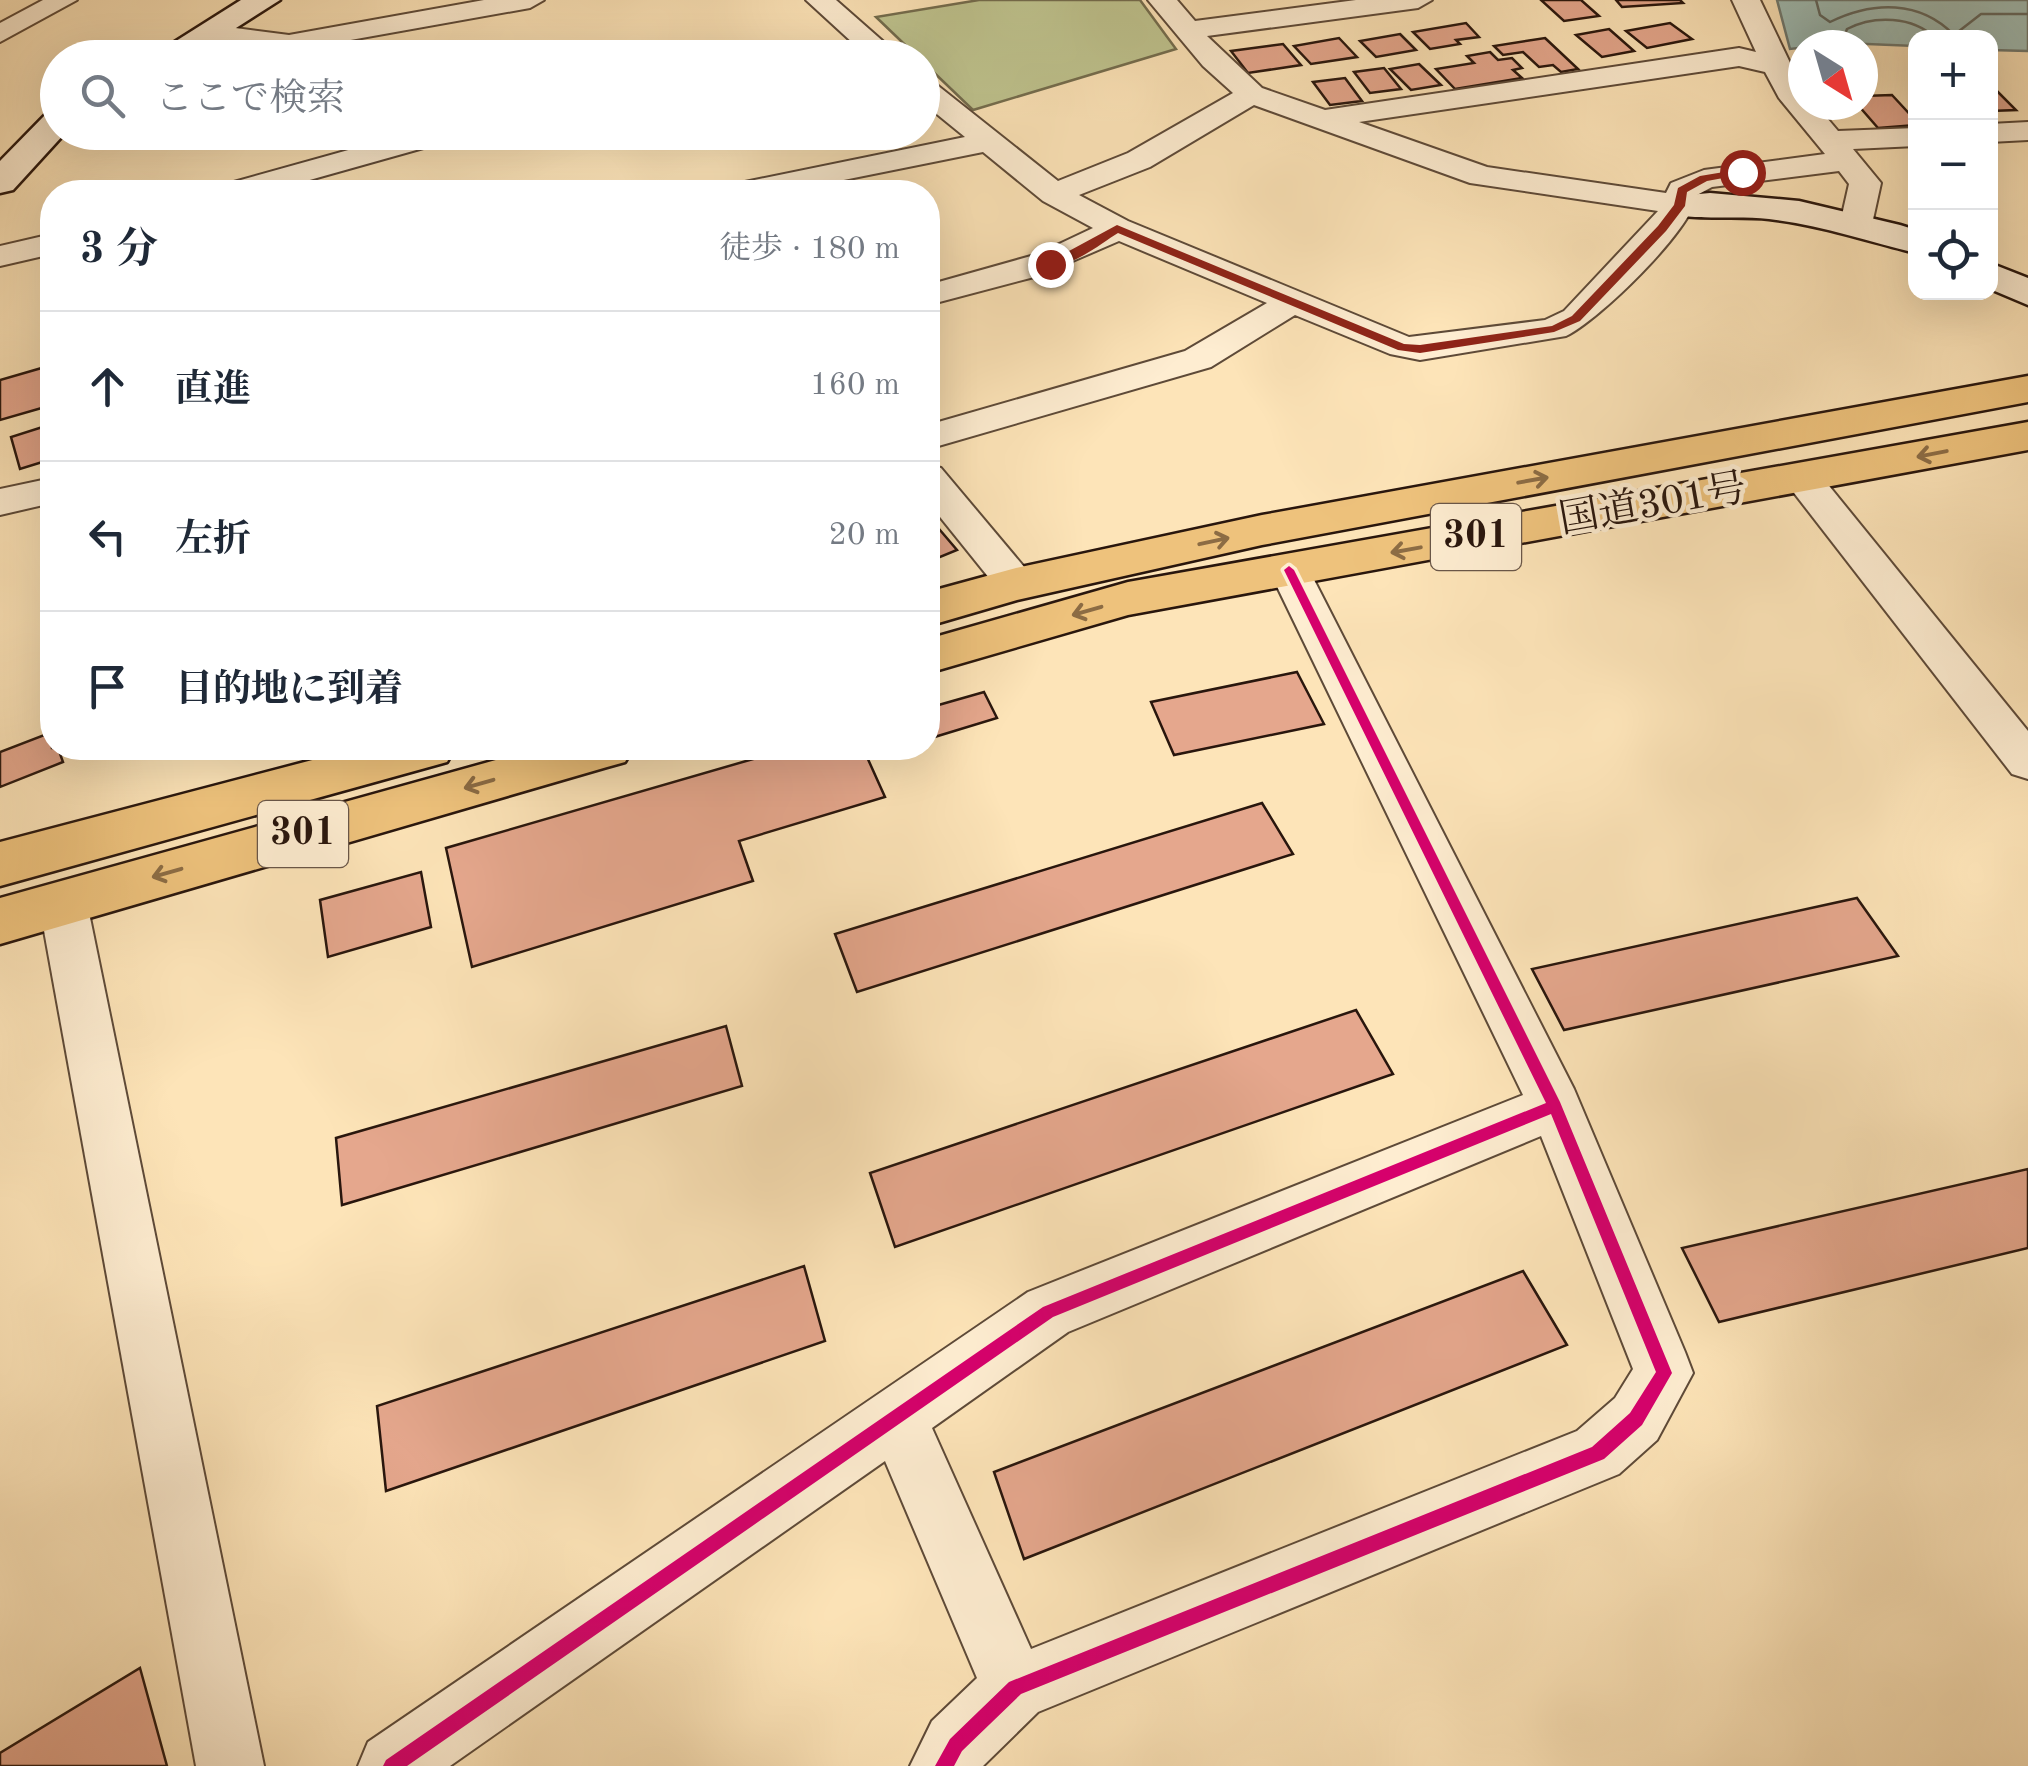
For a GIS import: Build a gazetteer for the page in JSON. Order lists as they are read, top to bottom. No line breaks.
{"streets":{"highway":["国道301号","301"]},"north":"bottom right","page":{"map_buttons":["+","−"],"search":"ここで検索","heading":["3 分","徒歩 · 180 m"],"list":[["直進","160 m"],["左折","20 m"],"目的地に到着"]}}
